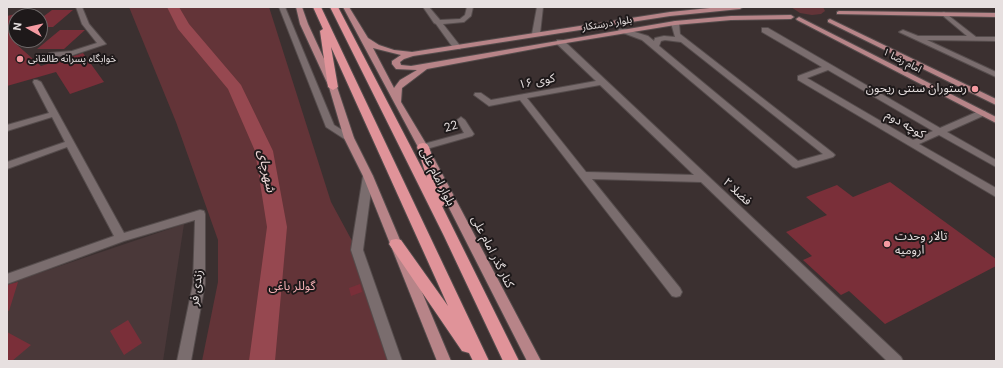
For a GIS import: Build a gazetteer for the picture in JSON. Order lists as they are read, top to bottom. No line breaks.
{"streets":{"highway":["بلوار امام علی"],"main road":["بلوار درستکار","امام رضا ۱","کنار گذر امام علی"],"street":["کوی ۱۶","کوچه دوم","22","فضلا ۲","زندی فر"]},"crossings":[["بلوار درستکار","امام رضا ۱"],["بلوار درستکار","فضلا ۲"],["کوی ۱۶","فضلا ۲"],["22","کنار گذر امام علی"]],"water":["شهرچای"],"parks":["گوللر باغی"],"places":["خوابگاه پسرانه طالقانی","رستوران سنتی ریحون","تالار وحدت ارومیه"],"north":"left"}
